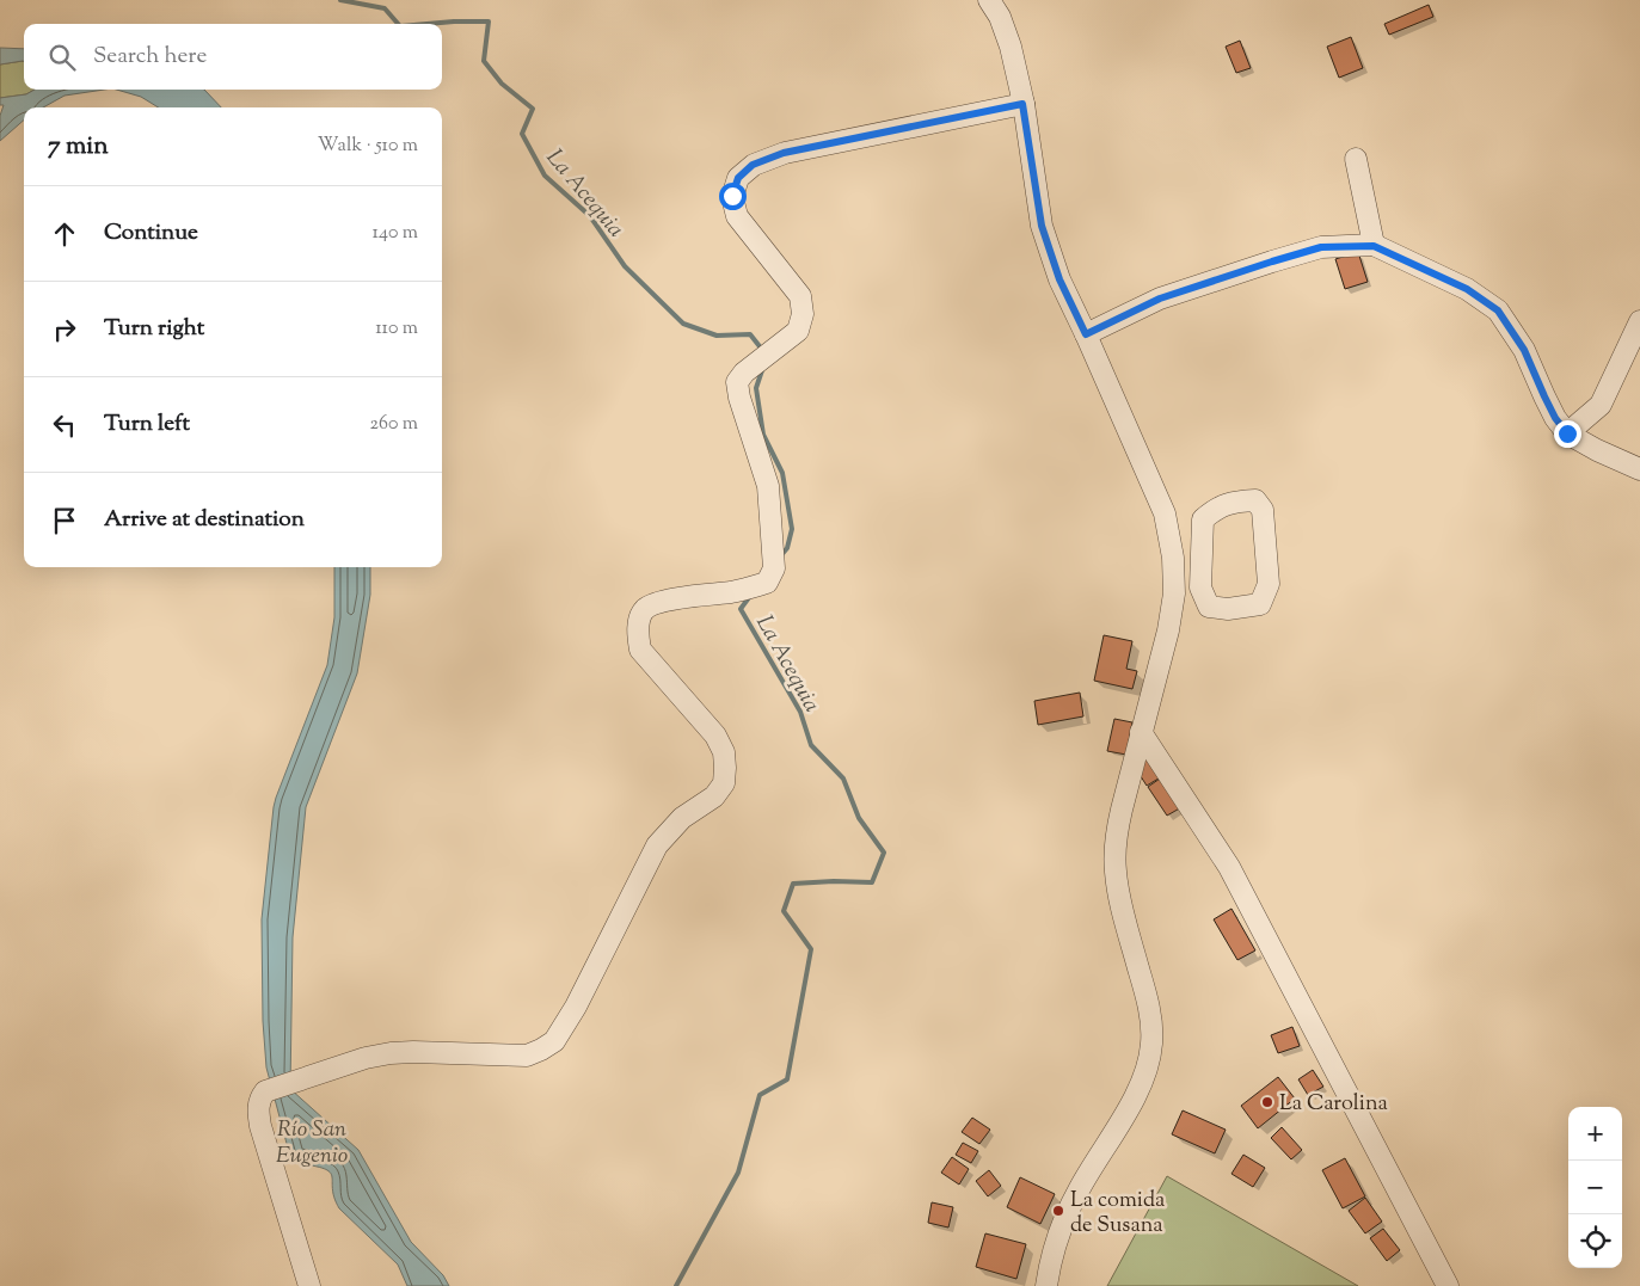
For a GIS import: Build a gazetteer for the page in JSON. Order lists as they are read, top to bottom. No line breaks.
{"water":["La Acequia","Río San Eugenio"],"places":["La Carolina","La comida de Susana"],"page":{"search":"Search here","heading":["7 min","Walk · 510 m"],"list":[["Continue","140 m"],["Turn right","110 m"],["Turn left","260 m"],"Arrive at destination"],"map_buttons":["+","−"]}}
